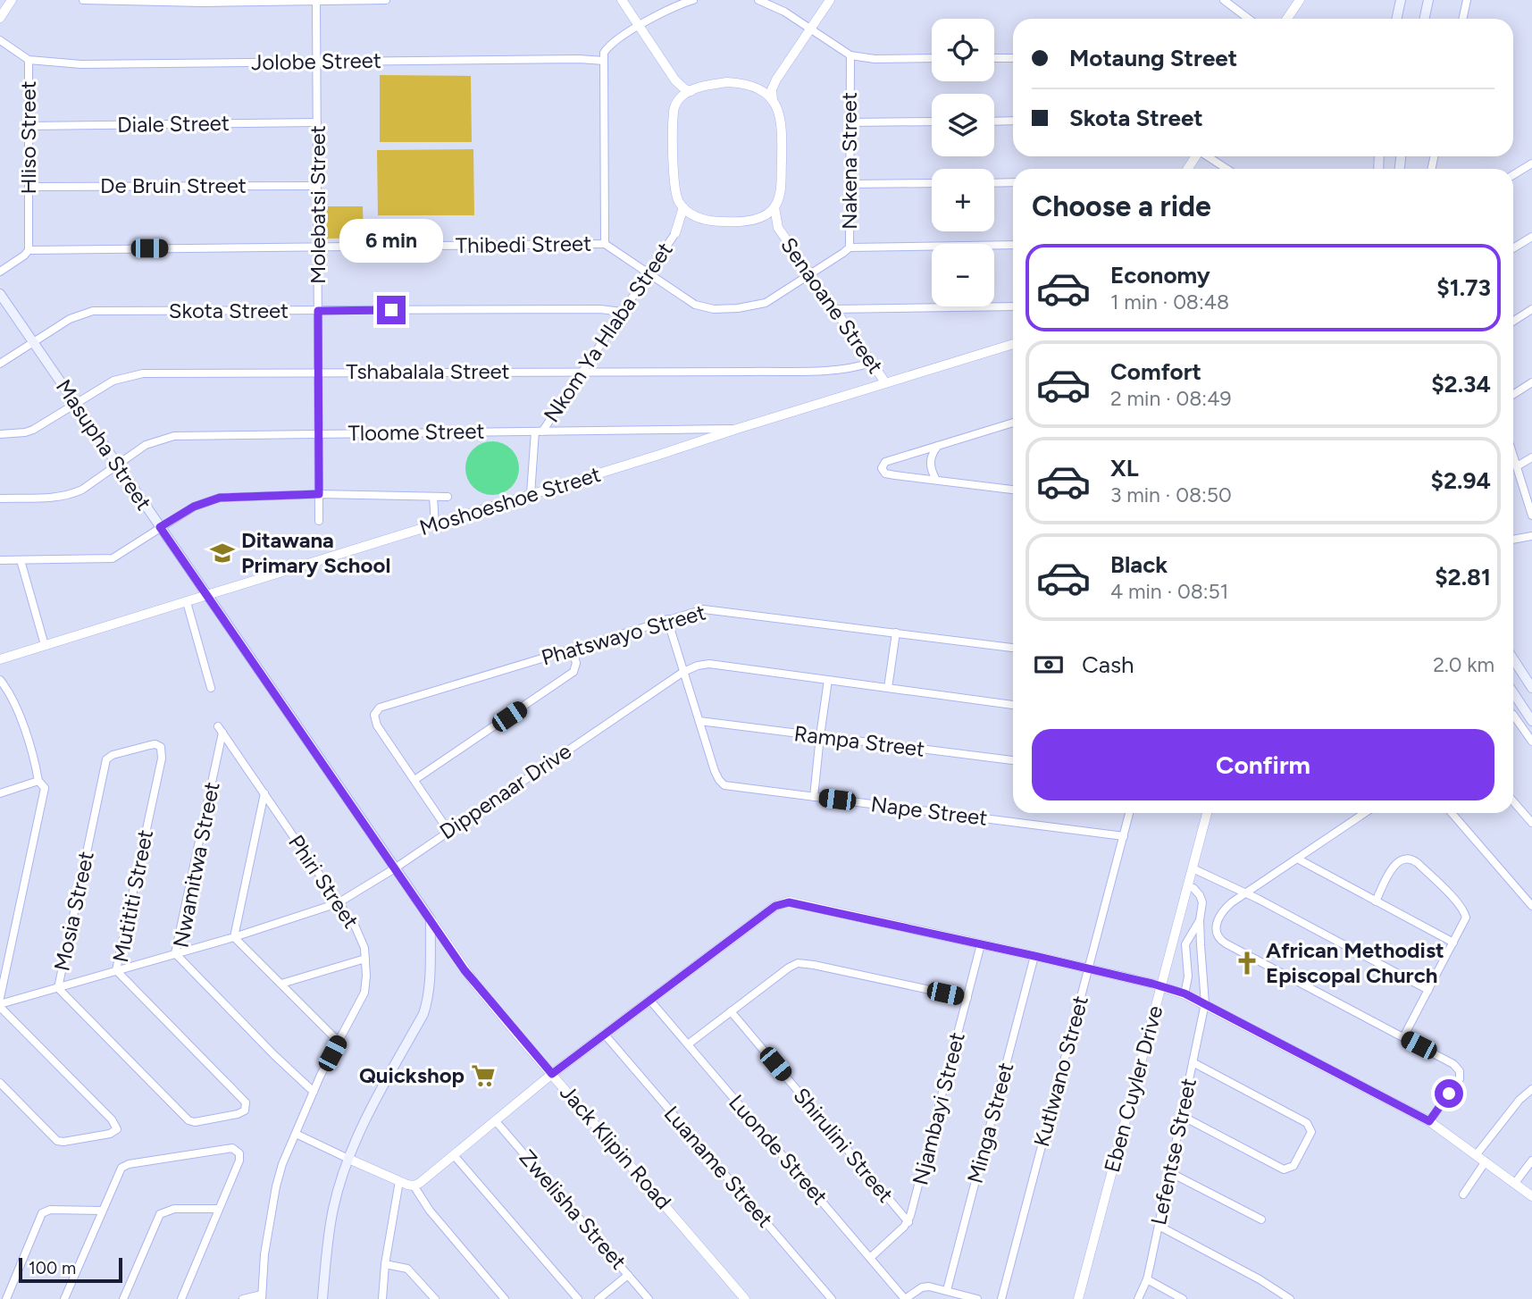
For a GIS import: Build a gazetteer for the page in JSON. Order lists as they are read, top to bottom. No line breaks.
{"streets":{"main road":["Masupha Street","Jack Klipin Road"],"street":["Jolobe Street","Diale Street","Hliso Street","Nakena Street","De Bruin Street","Molebatsi Street","Thibedi Street","Senaoane Street","Skota Street","Nkom Ya Hlaba Street","Tshabalala Street","Tloome Street","Moshoeshoe Street","Phatswayo Street","Rampa Street","Dippenaar Drive","Nape Street","Nwamitwa Street","Phiri Street","Mutititi Street","Mosia Street","Kutlwano Street","Eben Cuyler Drive","Njambayi Street","Minga Street","Shirulini Street","Luonde Street","Lefentse Street","Luaname Street","Zwelisha Street"]},"crossings":[["Jolobe Street","Hliso Street"],["Jolobe Street","Molebatsi Street"],["Diale Street","Hliso Street"],["Diale Street","Molebatsi Street"],["Hliso Street","De Bruin Street"],["Hliso Street","Thibedi Street"],["Nakena Street","Thibedi Street"],["Nakena Street","Senaoane Street"],["Nakena Street","Nkom Ya Hlaba Street"],["De Bruin Street","Molebatsi Street"],["Molebatsi Street","Thibedi Street"],["Molebatsi Street","Skota Street"],["Molebatsi Street","Tshabalala Street"],["Molebatsi Street","Tloome Street"],["Senaoane Street","Nkom Ya Hlaba Street"],["Senaoane Street","Tshabalala Street"],["Senaoane Street","Moshoeshoe Street"],["Skota Street","Nkom Ya Hlaba Street"],["Skota Street","Masupha Street"],["Nkom Ya Hlaba Street","Tshabalala Street"],["Nkom Ya Hlaba Street","Tloome Street"],["Nkom Ya Hlaba Street","Moshoeshoe Street"],["Tshabalala Street","Masupha Street"],["Tloome Street","Masupha Street"],["Tloome Street","Moshoeshoe Street"],["Masupha Street","Moshoeshoe Street"],["Masupha Street","Jack Klipin Road"],["Moshoeshoe Street","Jack Klipin Road"],["Phatswayo Street","Dippenaar Drive"],["Phatswayo Street","Nape Street"],["Rampa Street","Nape Street"],["Dippenaar Drive","Nape Street"],["Dippenaar Drive","Nwamitwa Street"],["Dippenaar Drive","Phiri Street"],["Dippenaar Drive","Mutititi Street"],["Dippenaar Drive","Mosia Street"],["Dippenaar Drive","Jack Klipin Road"],["Nape Street","Kutlwano Street"],["Nwamitwa Street","Phiri Street"],["Mutititi Street","Mosia Street"],["Eben Cuyler Drive","Lefentse Street"],["Njambayi Street","Shirulini Street"]],"places":{"school or university":["Ditawana Primary School"],"church":["African Methodist Episcopal Church"],"supermarket":["Quickshop"]},"scale_bar":"100 m","page":{"map_buttons":["+","−"],"banner":["Motaung Street","Skota Street"],"heading":"Choose a ride","bubble":"6 min","list":[{"name":"Economy","note":"1 min · 08:48","value":"$1.73"},{"name":"Comfort","note":"2 min · 08:49","value":"$2.34"},{"name":"XL","note":"3 min · 08:50","value":"$2.94"},{"name":"Black","note":"4 min · 08:51","value":"$2.81"}],"pay":["Cash","2.0 km"],"buttons":"Confirm","scale":"100 m"}}
